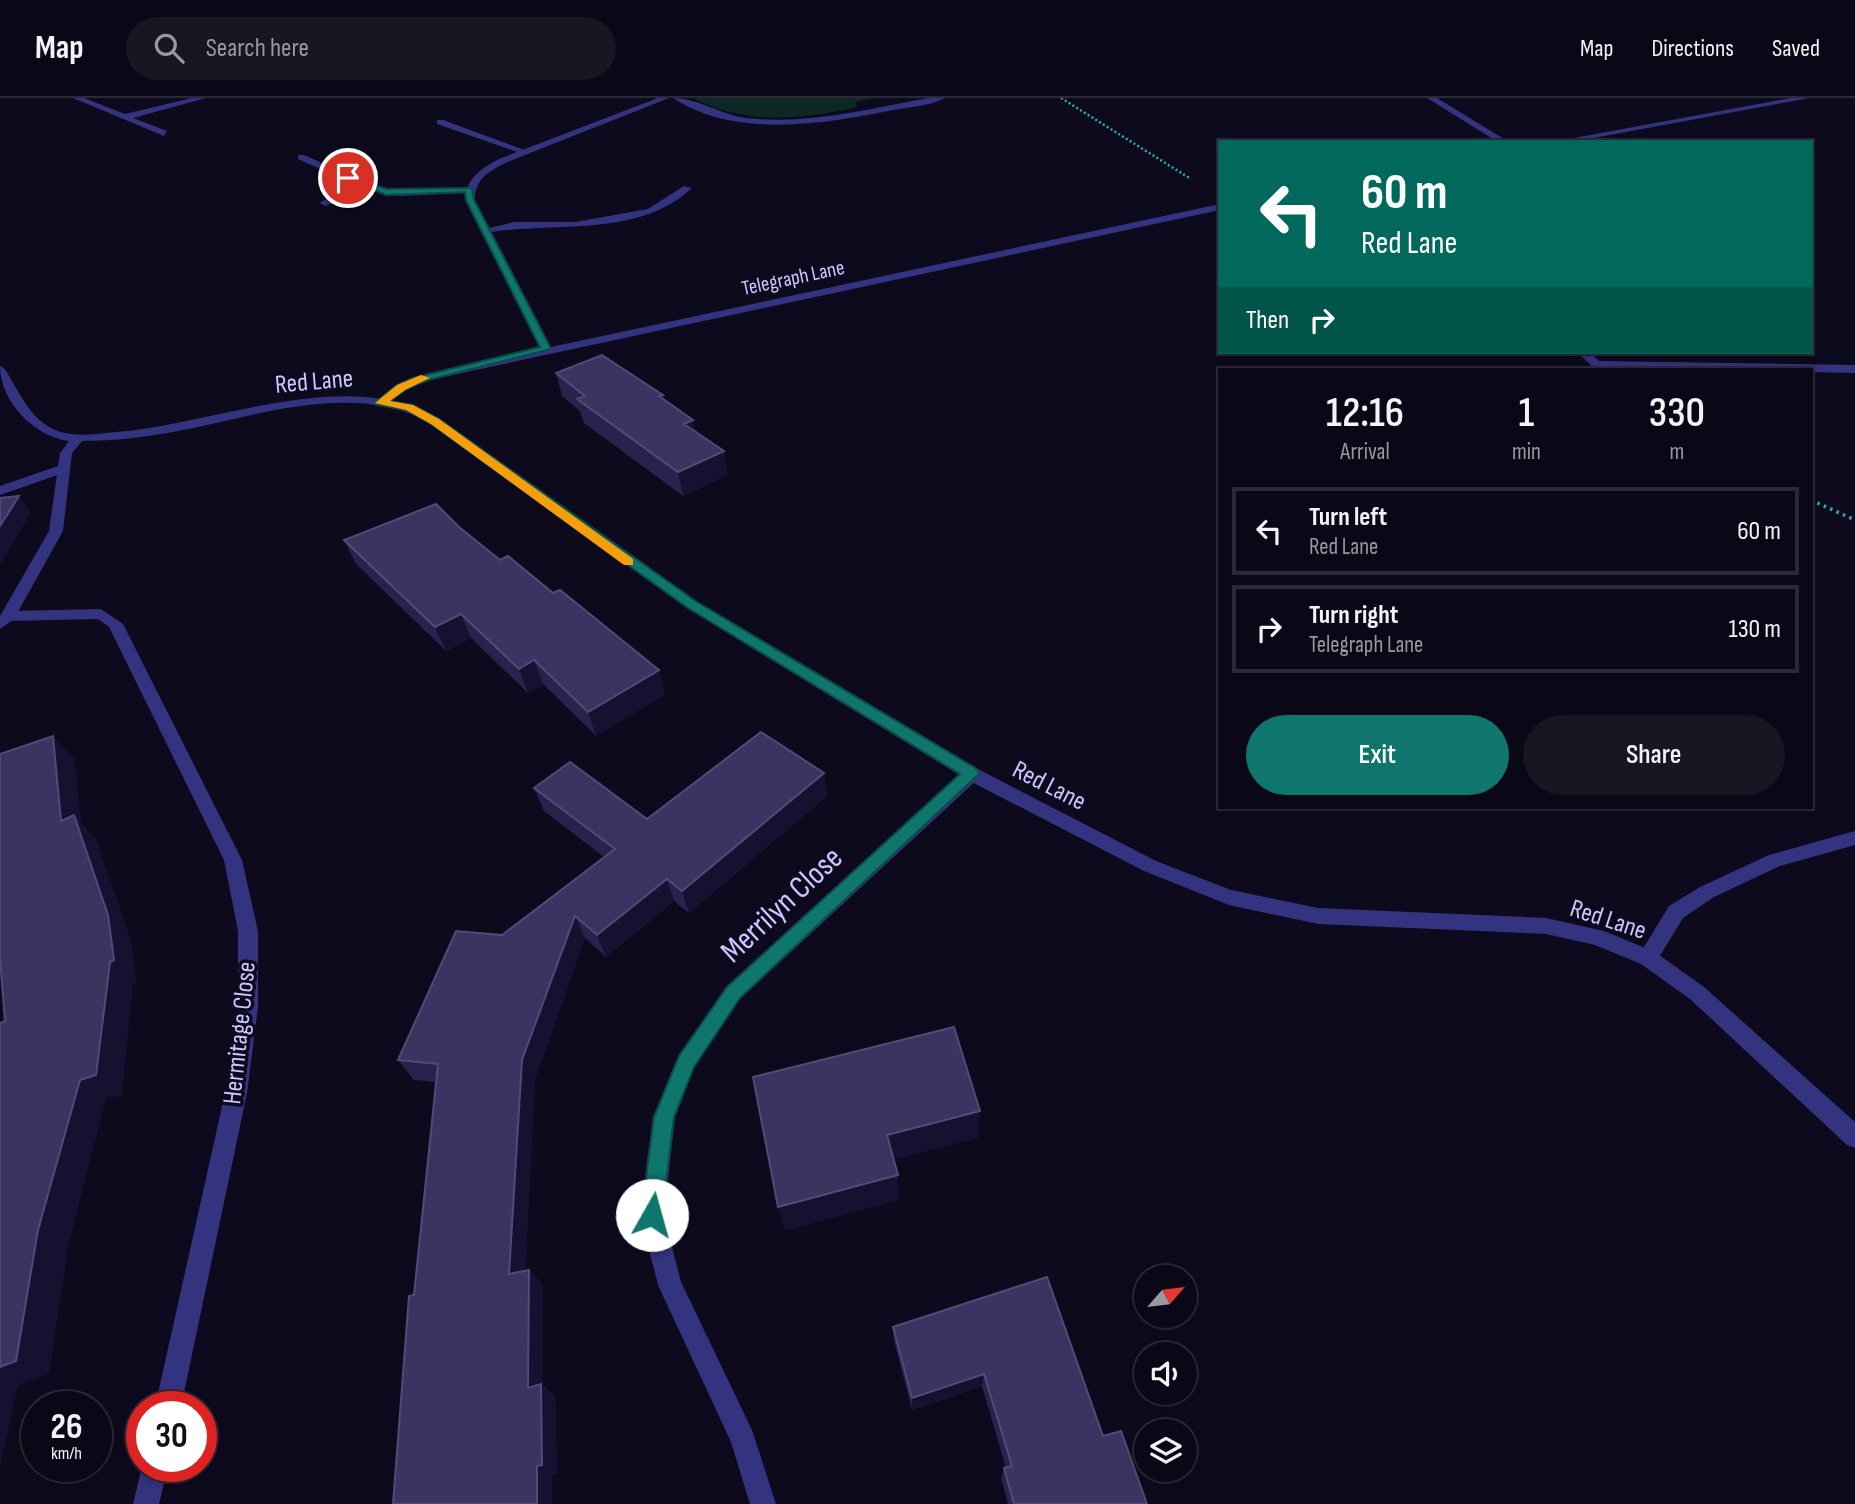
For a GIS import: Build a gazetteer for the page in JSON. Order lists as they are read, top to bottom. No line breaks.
{"streets":{"street":["Telegraph Lane","Red Lane","Merrilyn Close","Hermitage Close"]},"crossings":[["Telegraph Lane","Red Lane"],["Red Lane","Merrilyn Close"]],"north":"top right","page":{"header":"Map","search":"Search here","nav":["Map","Directions","Saved"],"turn":["60 m","Red Lane"],"then":"Then","eta":["12:16","Arrival","1","min","330","m"],"list":[{"name":"Turn left","note":"Red Lane","value":"60 m"},{"name":"Turn right","note":"Telegraph Lane","value":"130 m"}],"buttons":["Exit","Share"],"speed":"26 km/h","limit":"30"}}
